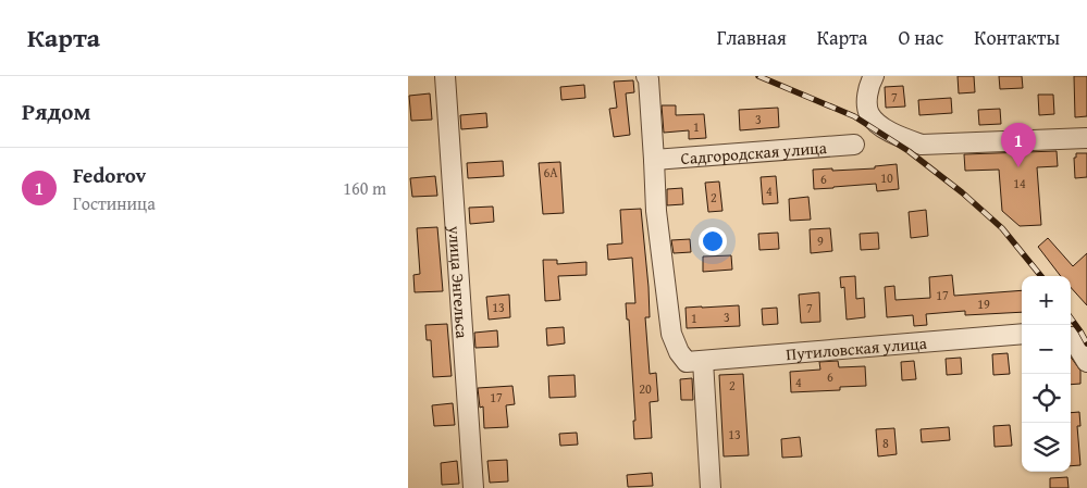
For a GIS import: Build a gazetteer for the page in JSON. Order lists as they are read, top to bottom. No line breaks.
{"streets":{"street":["Садгородская улица","улица Энгельса","Путиловская улица"]},"house_numbers":["7","3","1","6А","10","6","14","4","2","9","17","19","13","7","3","1","6","4","2","20","17","13","8"],"page":{"header":"Карта","nav":["Главная","Карта","О нас","Контакты"],"heading":"Рядом","pins":"1","list":[{"mark":"1","name":"Fedorov","note":"Гостиница","value":"160 m"}],"map_buttons":["+","−"]}}
